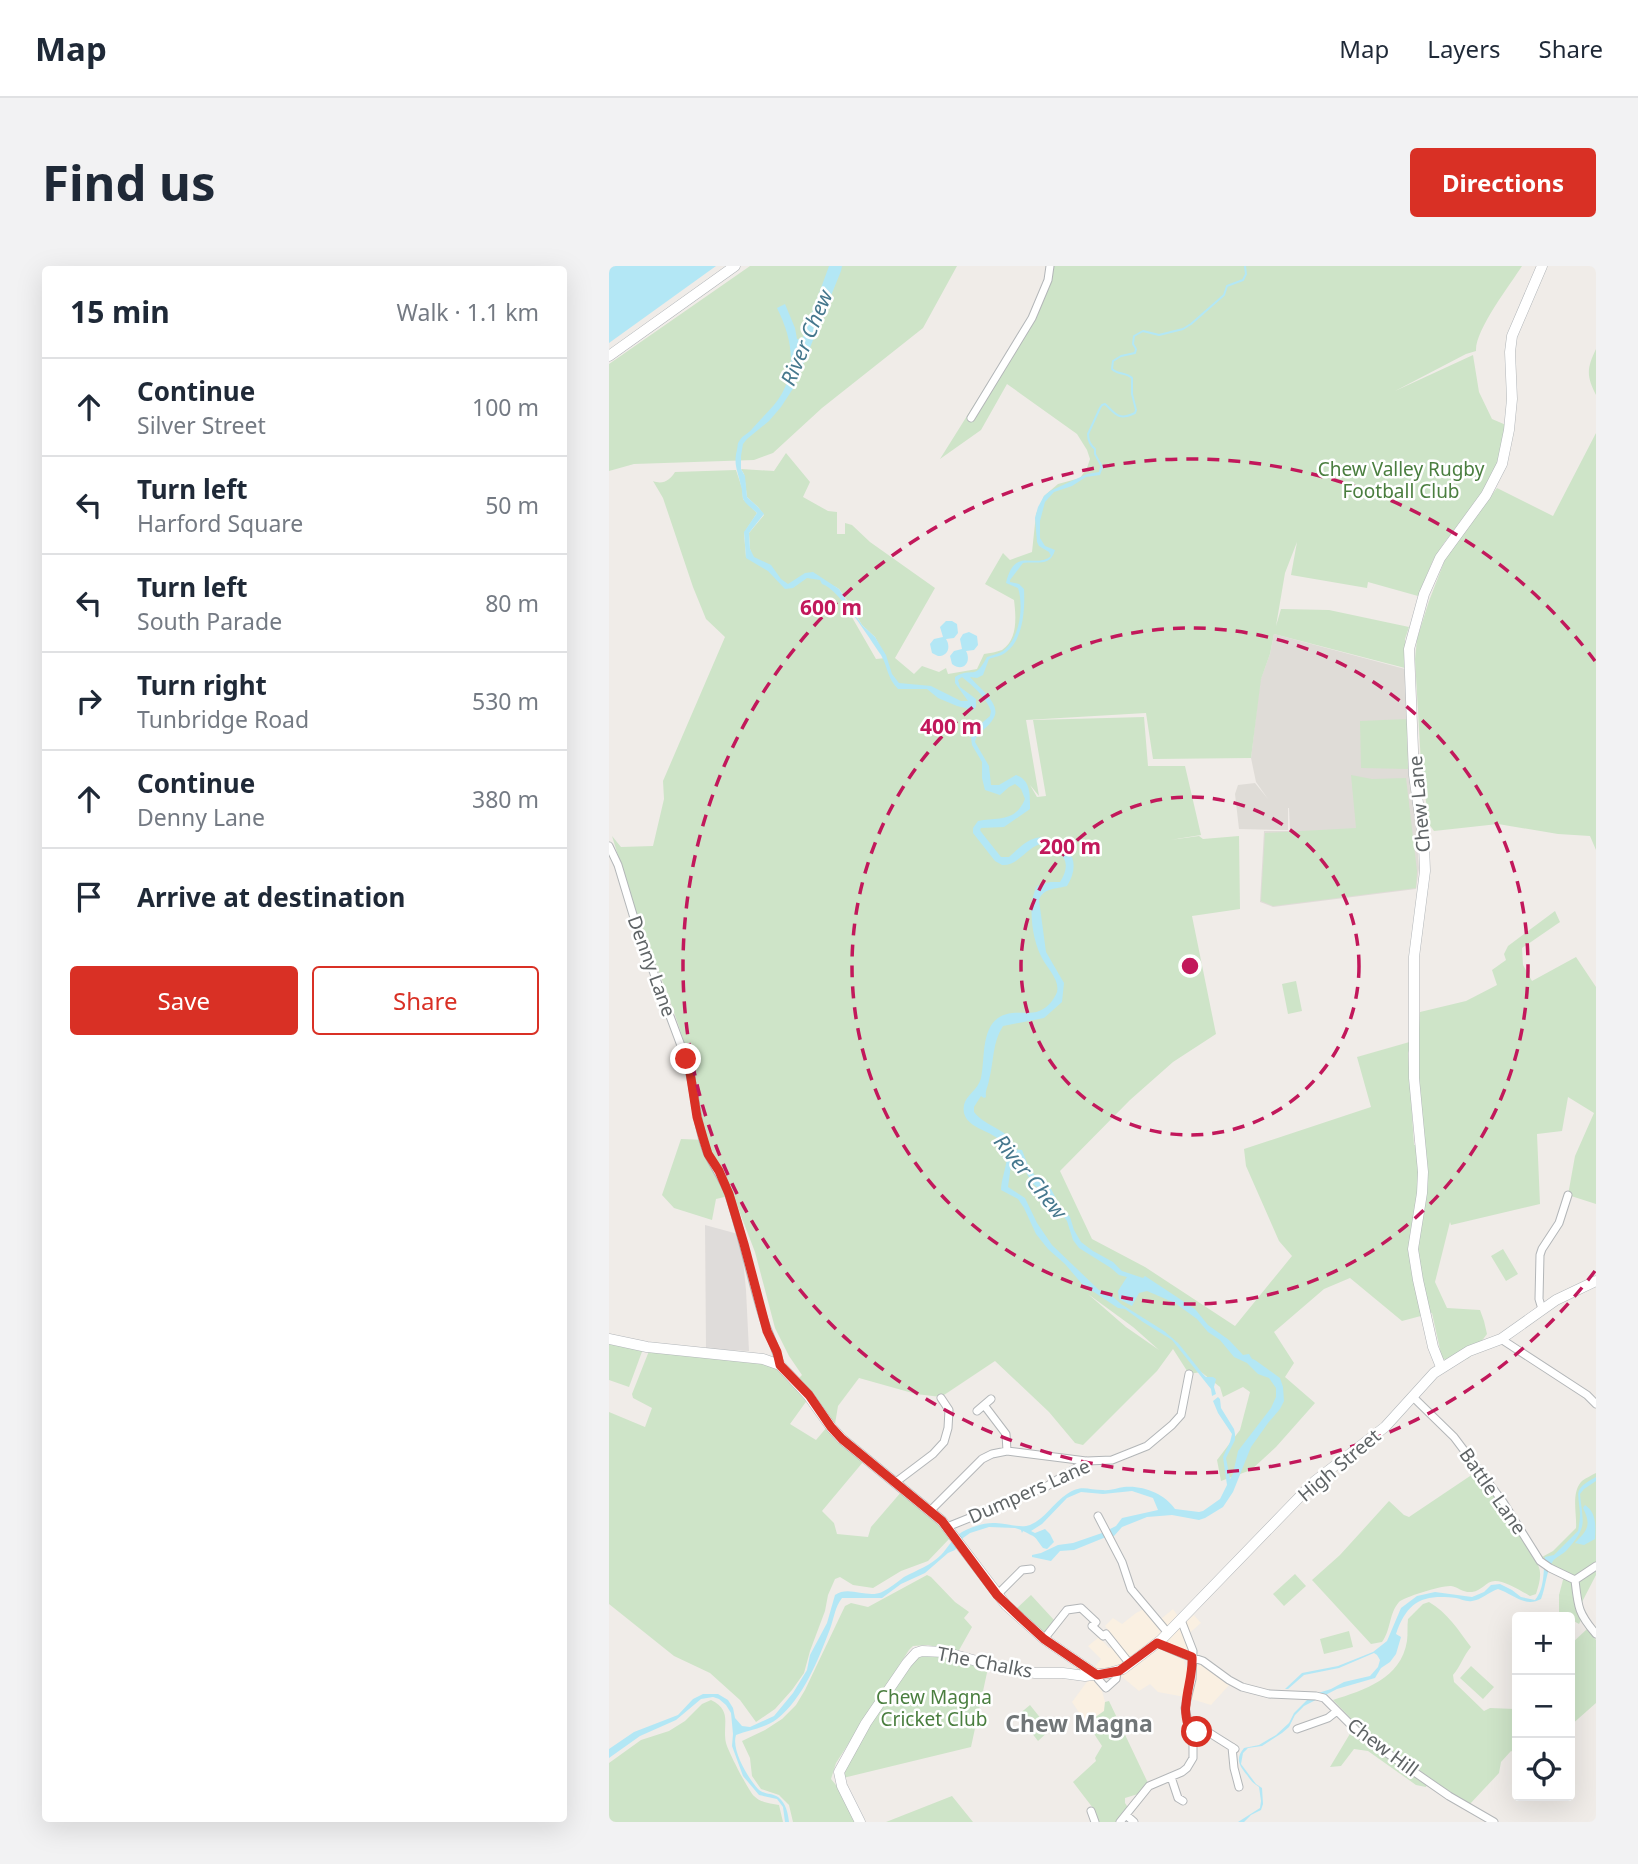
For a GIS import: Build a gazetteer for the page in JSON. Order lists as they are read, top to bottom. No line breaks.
{"streets":{"main road":["Chew Lane","High Street","The Chalks"],"street":["Denny Lane","Dumpers Lane","Battle Lane","Chew Hill"]},"crossings":[["Chew Lane","High Street"],["High Street","Battle Lane"],["High Street","The Chalks"],["High Street","Chew Hill"]],"districts":["Chew Magna"],"water":["River Chew"],"parks":["Chew Valley Rugby Football Club","Chew Magna Cricket Club"],"page":{"header":"Map","nav":["Map","Layers","Share"],"buttons":["Directions",["Save","Share"]],"title":"Find us","heading":["15 min","Walk · 1.1 km"],"list":[["Continue","Silver Street","100 m"],["Turn left","Harford Square","50 m"],["Turn left","South Parade","80 m"],["Turn right","Tunbridge Road","530 m"],["Continue","Denny Lane","380 m"],"Arrive at destination"],"map_buttons":["+","−"]},"rings":["600 m","400 m","200 m"]}
